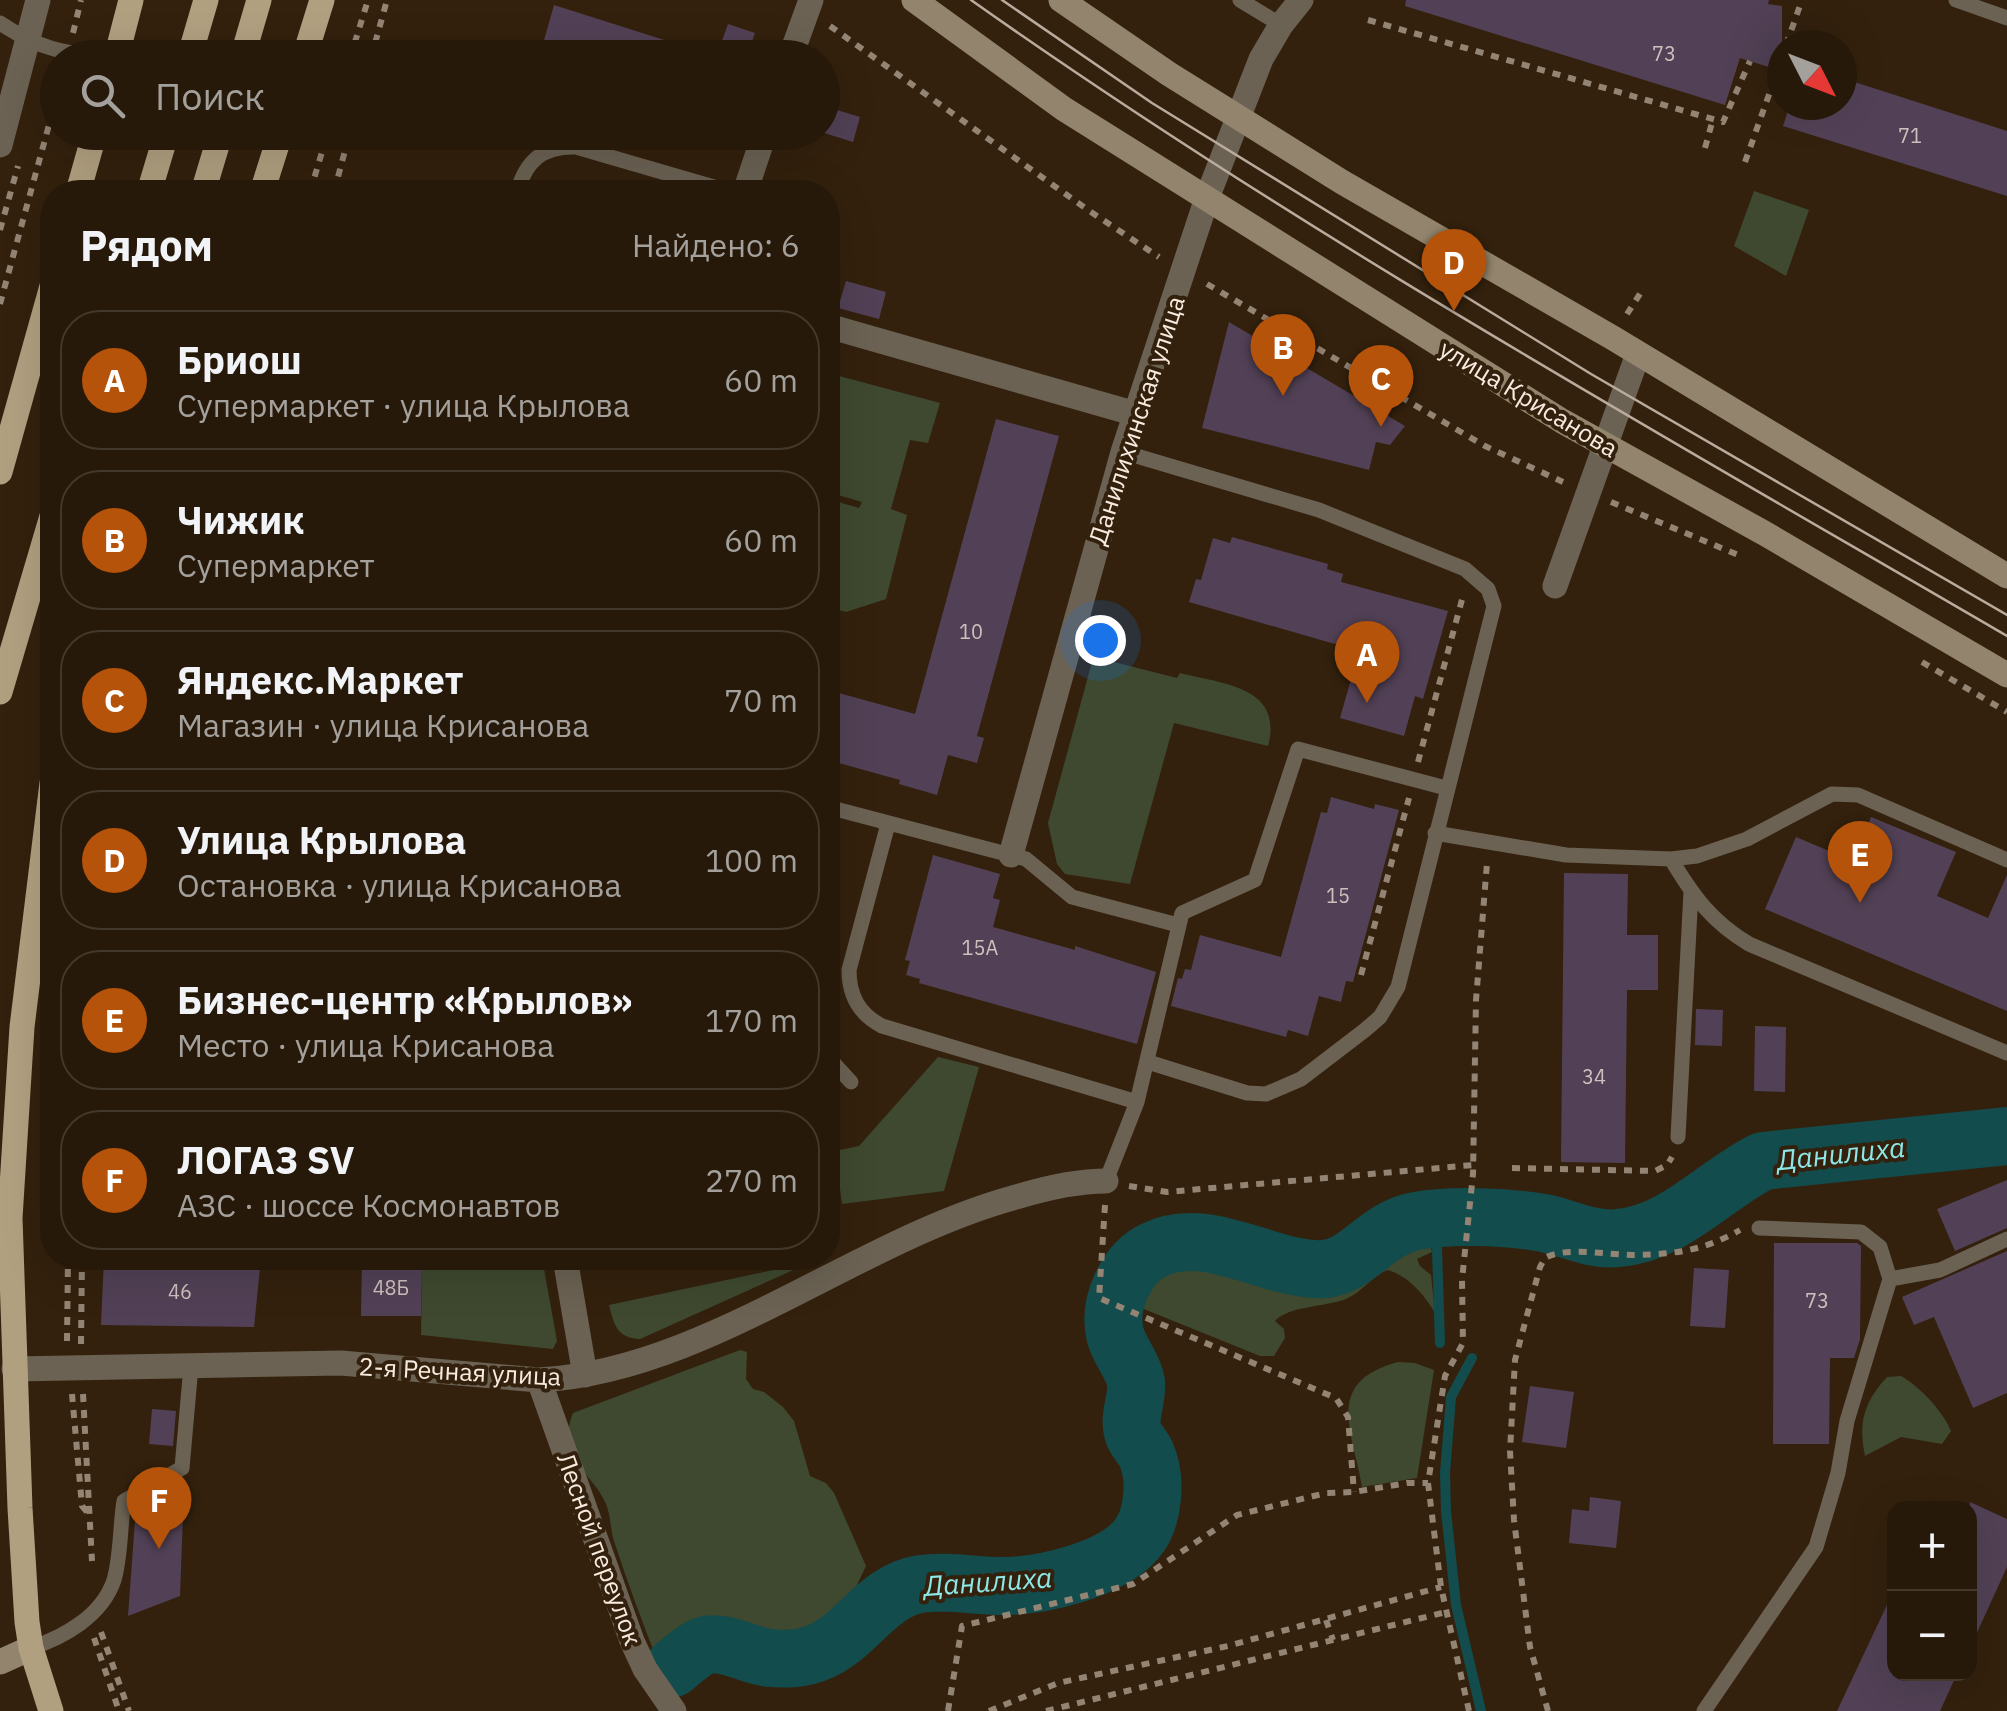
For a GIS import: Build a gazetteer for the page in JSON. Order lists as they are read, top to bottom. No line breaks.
{"streets":{"main road":["улица Крисанова"],"street":["Данилихинская улица","2-я Речная улица","Лесной переулок"]},"crossings":[["улица Крисанова","Данилихинская улица"],["2-я Речная улица","Лесной переулок"]],"water":["Данилиха"],"house_numbers":["73","71","10","15","15А","34","48Б","46","73"],"north":"bottom right","page":{"search":"Поиск","heading":["Рядом","Найдено: 6"],"pins":["D","B","C","A","E","F"],"list":[{"mark":"A","name":"Бриош","note":"Супермаркет · улица Крылова","value":"60 m"},{"mark":"B","name":"Чижик","note":"Супермаркет","value":"60 m"},{"mark":"C","name":"Яндекс.Маркет","note":"Магазин · улица Крисанова","value":"70 m"},{"mark":"D","name":"Улица Крылова","note":"Остановка · улица Крисанова","value":"100 m"},{"mark":"E","name":"Бизнес-центр «Крылов»","note":"Место · улица Крисанова","value":"170 m"},{"mark":"F","name":"ЛОГАЗ SV","note":"АЗС · шоссе Космонавтов","value":"270 m"}],"map_buttons":["+","−"]}}
